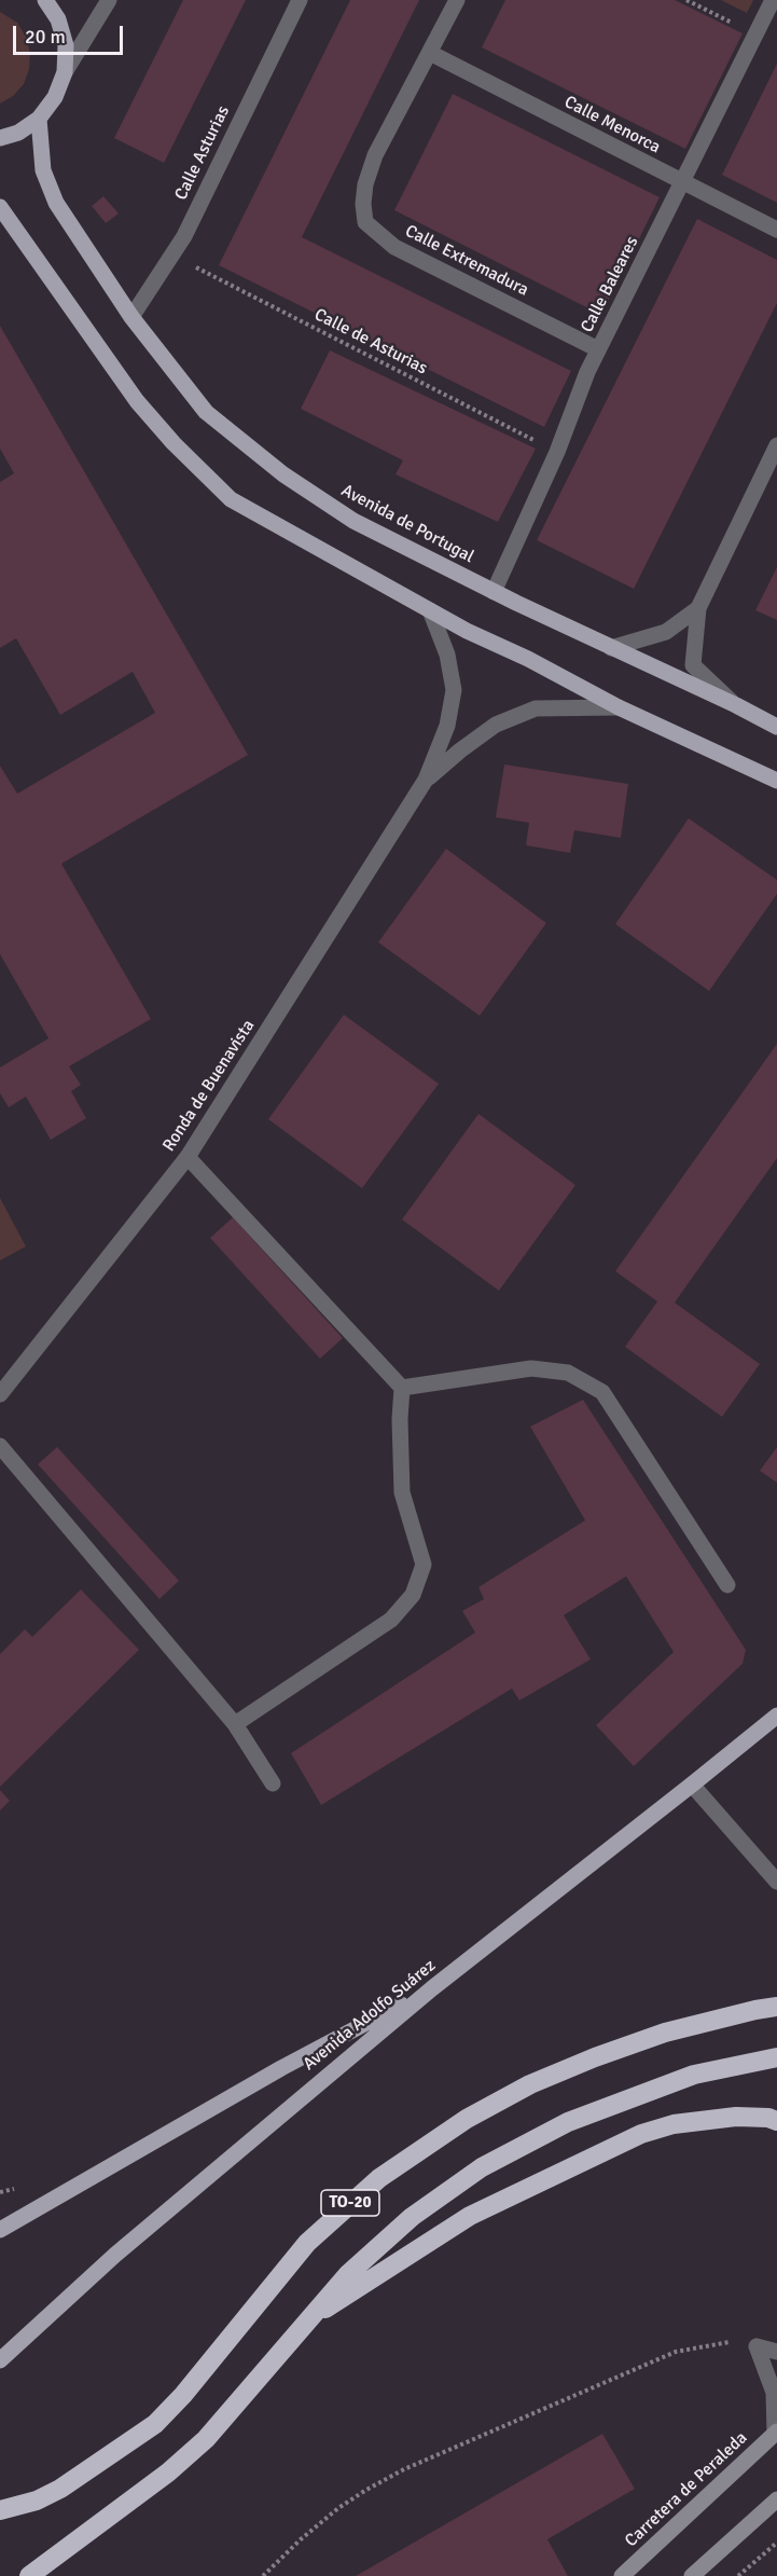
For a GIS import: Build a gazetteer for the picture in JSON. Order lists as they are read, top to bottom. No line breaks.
{"streets":{"highway":["TO-20"],"main road":["Avenida de Portugal","Avenida Adolfo Suárez","Carretera de Peraleda"],"street":["Calle Menorca","Calle Asturias","Calle Extremadura","Calle Baleares","Ronda de Buenavista"],"path":["Calle de Asturias"]},"crossings":[["Calle Menorca","Calle Extremadura"],["Calle Menorca","Calle Baleares"],["Calle Asturias","Calle de Asturias"],["Calle Asturias","Avenida de Portugal"],["Calle Extremadura","Calle Baleares"],["Calle Baleares","Calle de Asturias"],["Calle Baleares","Avenida de Portugal"]],"scale_bar":"20 m"}
